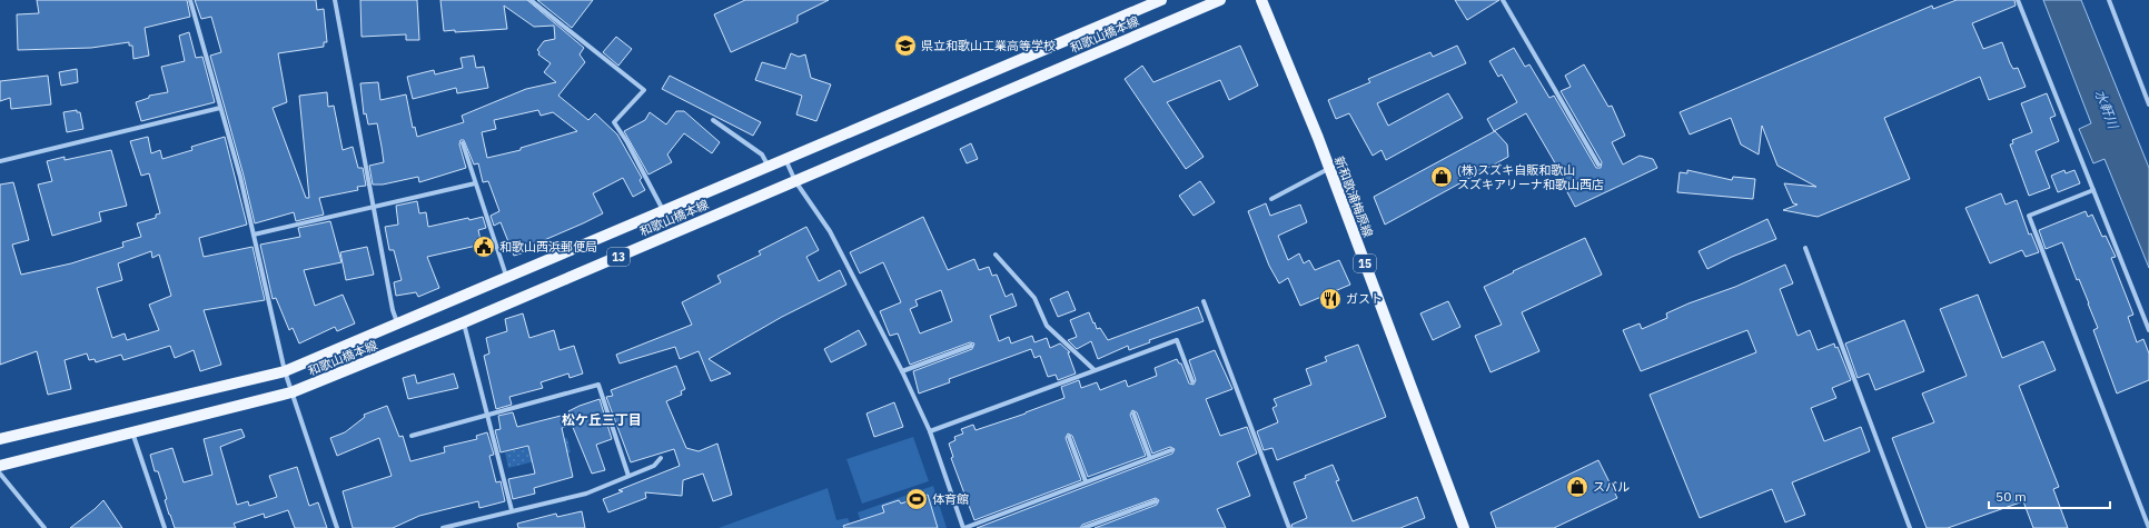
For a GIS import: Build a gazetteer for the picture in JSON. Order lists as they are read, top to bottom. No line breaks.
{"streets":{"main road":["和歌山橋本線","新和歌浦梅原線","13","15"]},"districts":["松ケ丘三丁目"],"water":["水軒川"],"places":{"school or university":["県立和歌山工業高等学校"],"shop":["(株)スズキ自販和歌山 スズキアリーナ和歌山西店","スバル"],"public building":["和歌山西浜郵便局"],"restaurant":["ガスト"],"sports":["体育館"]},"scale_bar":"50 m"}
